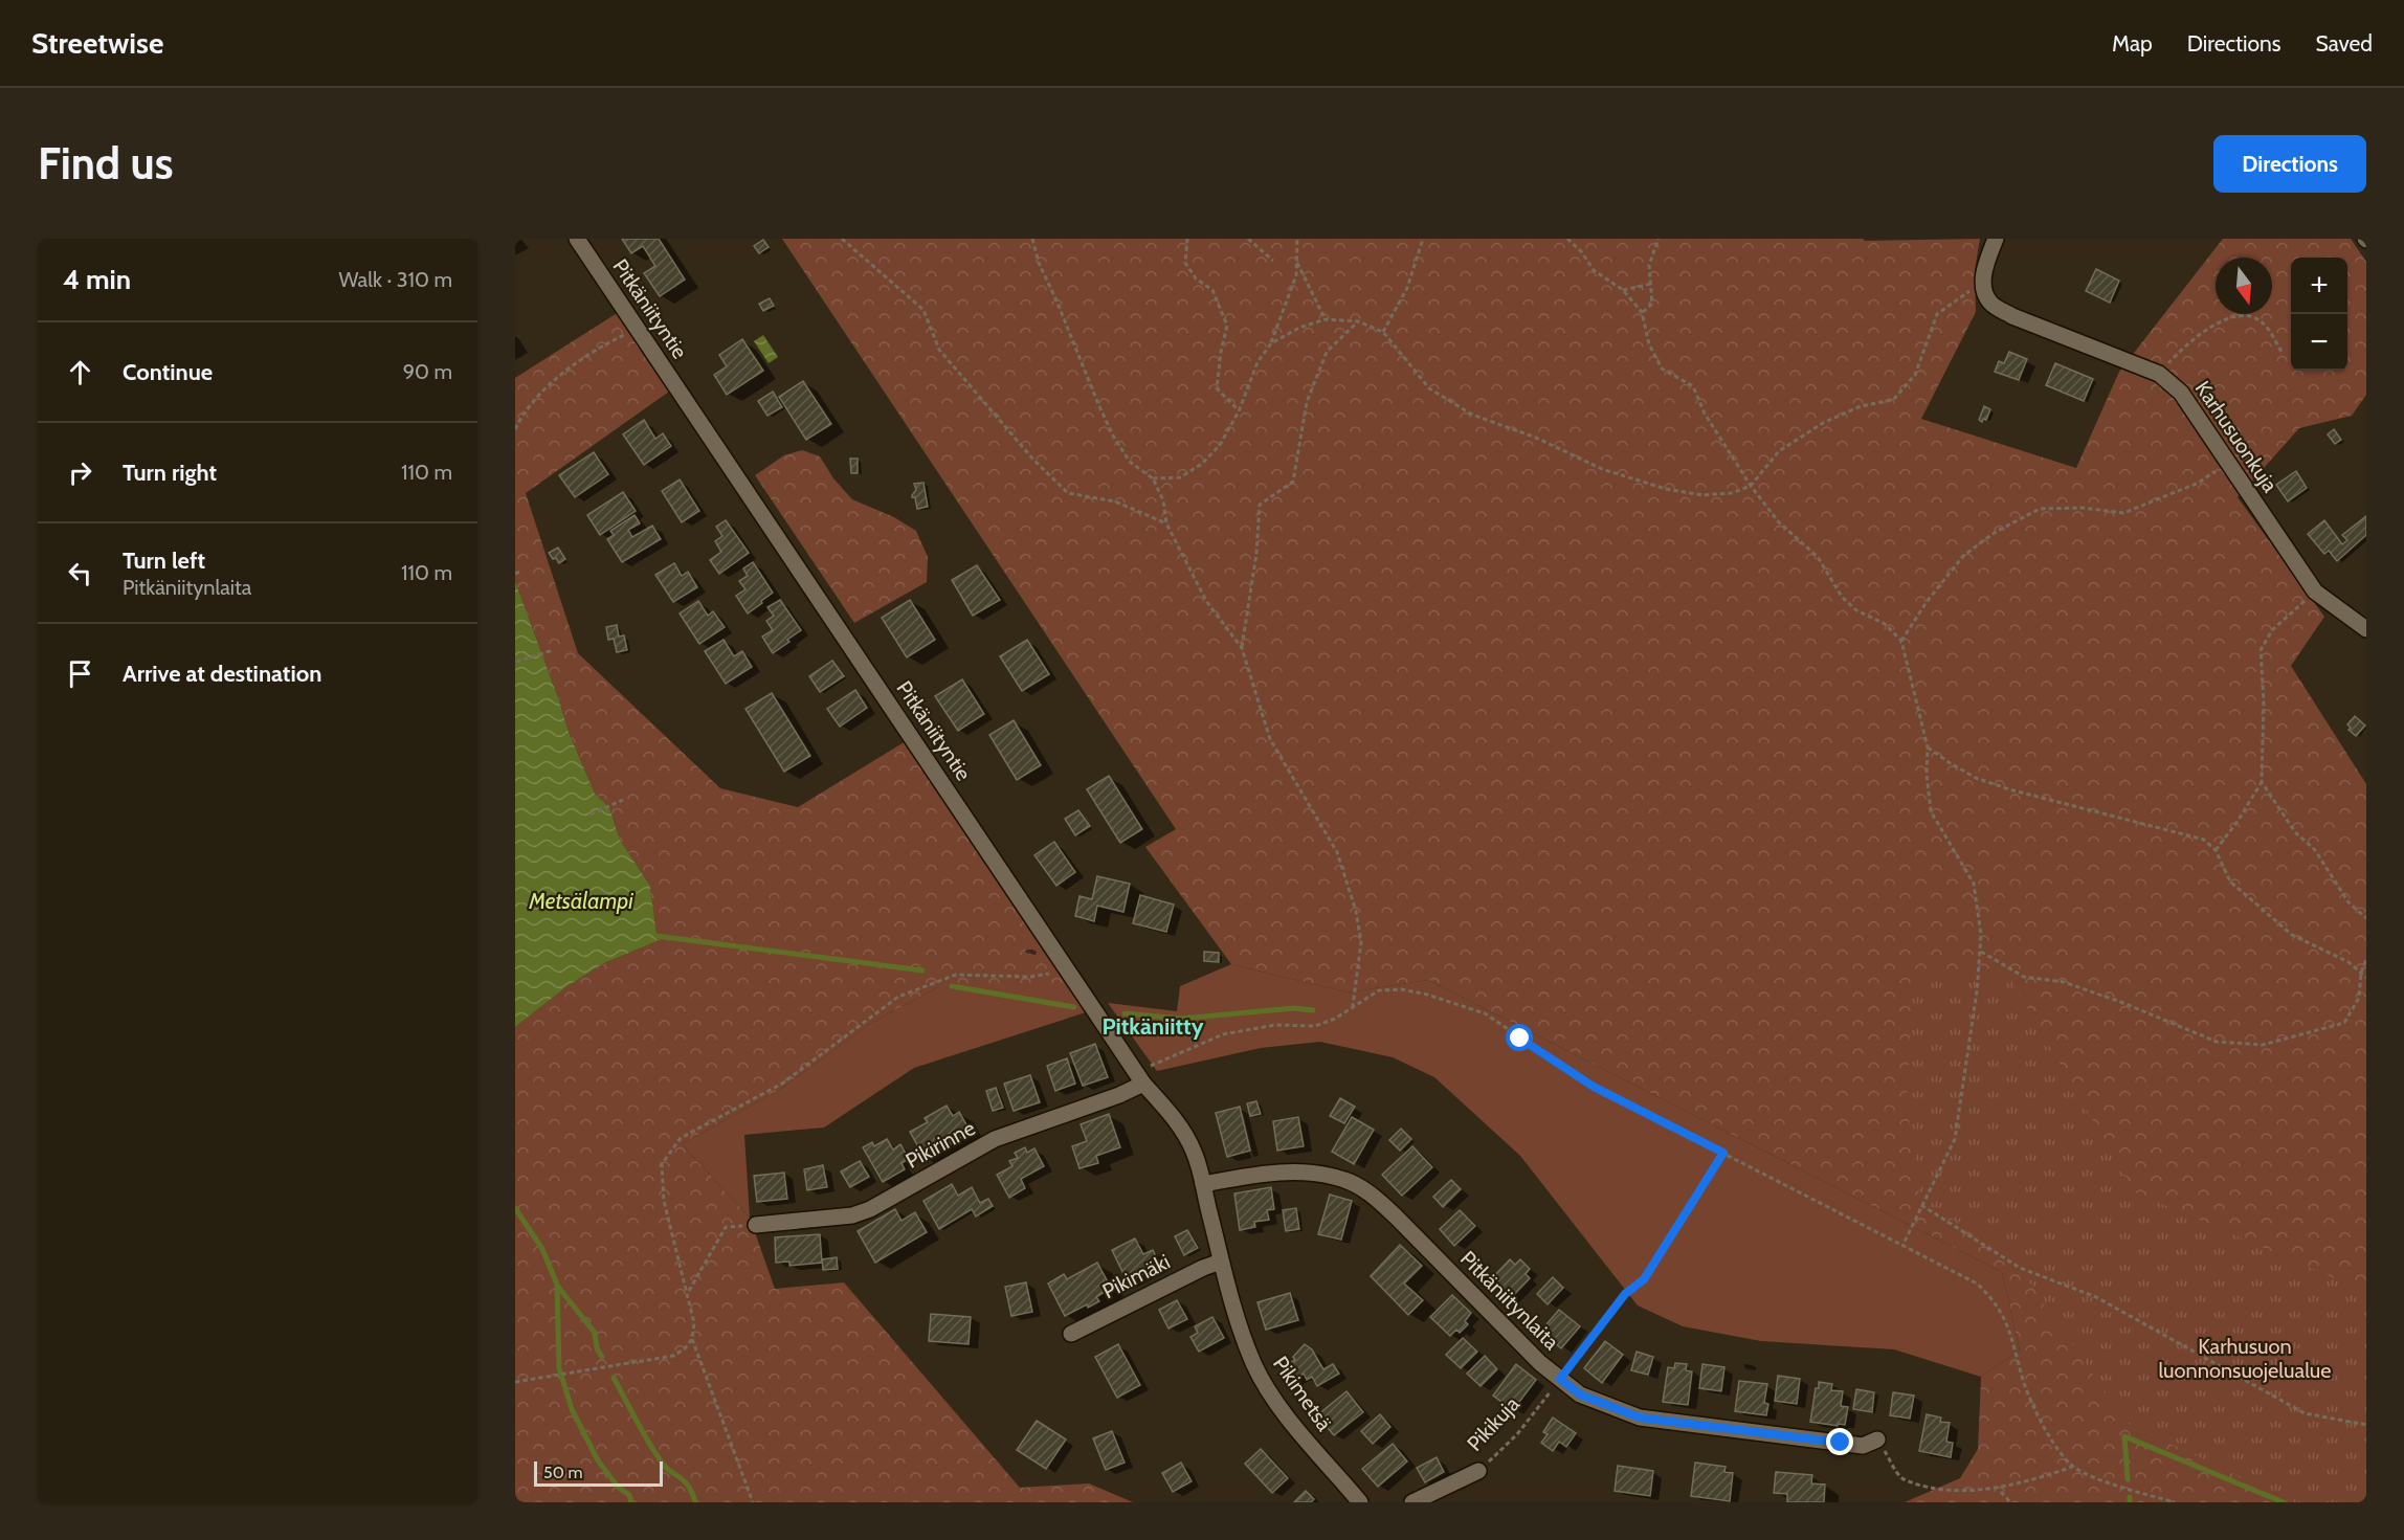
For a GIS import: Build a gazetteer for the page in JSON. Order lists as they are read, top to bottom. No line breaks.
{"streets":{"street":["Pitkäniityntie","Karhusuonkuja","Pikirinne","Pikimäki","Pitkäniitynlaita","Pikimetsä","Pikikuja"]},"crossings":[["Pitkäniityntie","Pikirinne"],["Pitkäniityntie","Pikimäki"],["Pitkäniityntie","Pitkäniitynlaita"],["Pitkäniityntie","Pikimetsä"],["Pikimäki","Pikimetsä"],["Pitkäniitynlaita","Pikikuja"]],"districts":["Pitkäniitty"],"water":["Metsälampi"],"parks":["Karhusuon luonnonsuojelualue"],"scale_bar":"50 m","north":"bottom","page":{"header":"Streetwise","nav":["Map","Directions","Saved"],"buttons":"Directions","title":"Find us","heading":["4 min","Walk · 310 m"],"map_buttons":["+","−"],"list":[["Continue","90 m"],["Turn right","110 m"],["Turn left","Pitkäniitynlaita","110 m"],"Arrive at destination"],"scale":"50 m"}}
